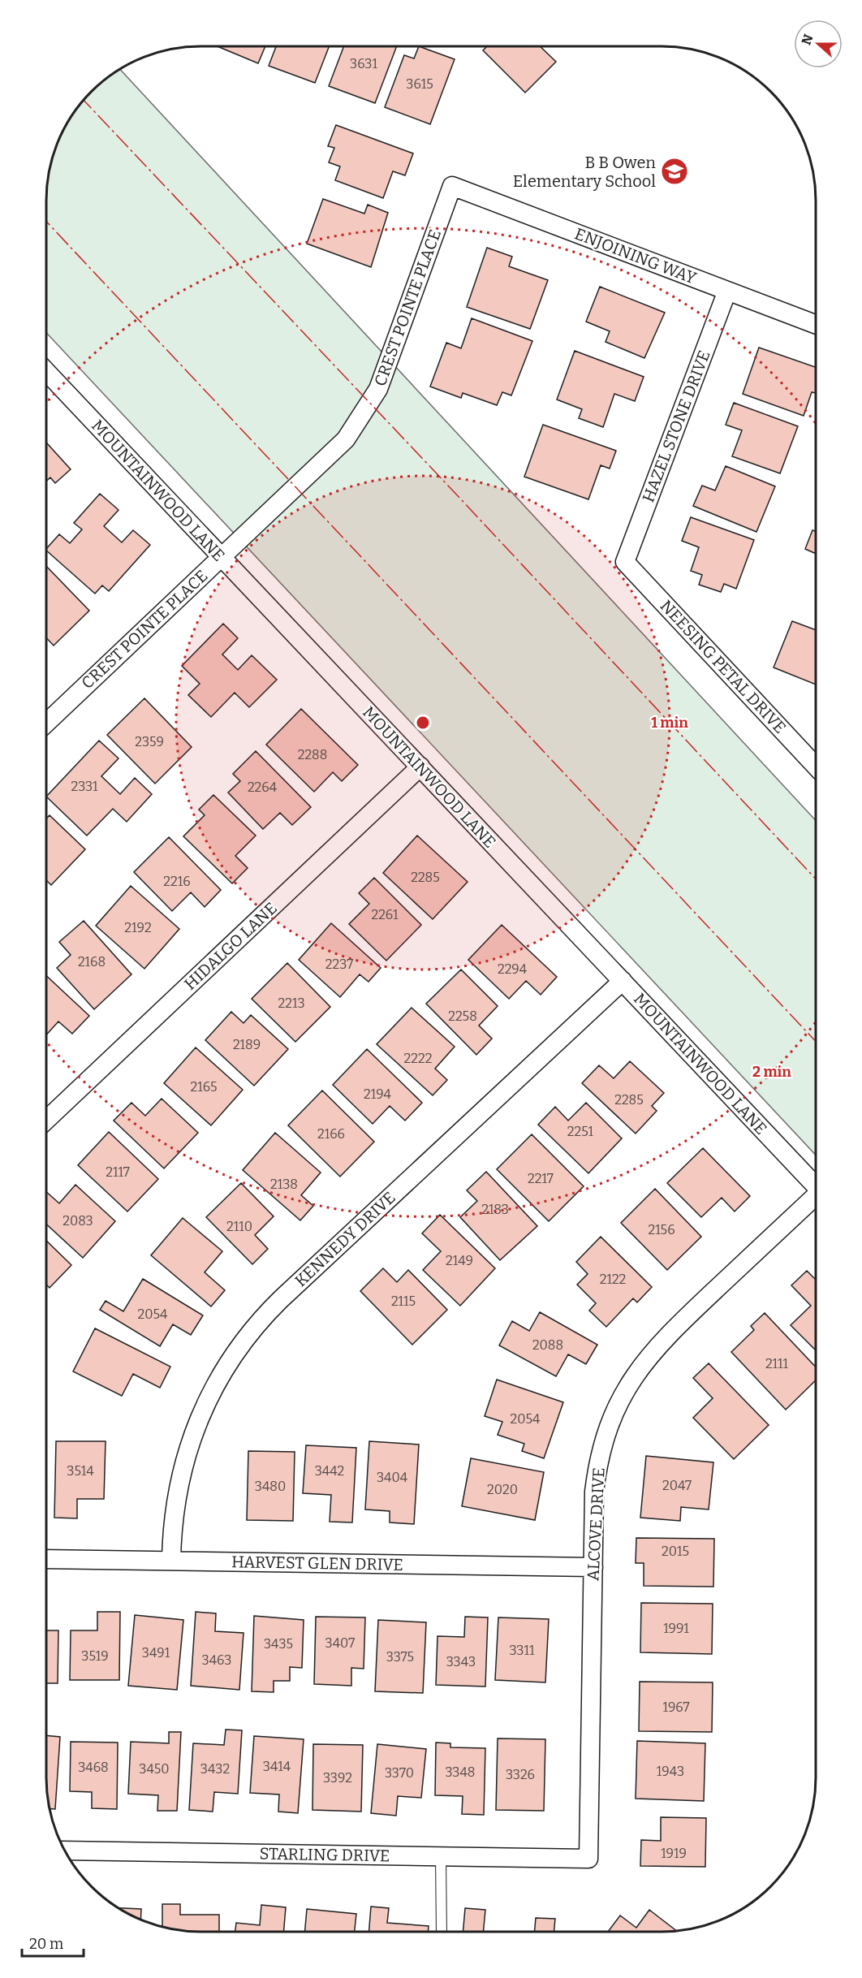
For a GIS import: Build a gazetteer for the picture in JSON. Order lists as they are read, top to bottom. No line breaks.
{"streets":{"street":["ENJOINING WAY","CREST POINTE PLACE","HAZEL STONE DRIVE","MOUNTAINWOOD LANE","NEESING PETAL DRIVE","HIDALGO LANE","KENNEDY DRIVE","ALCOVE DRIVE","HARVEST GLEN DRIVE","STARLING DRIVE"]},"crossings":[["ENJOINING WAY","CREST POINTE PLACE"],["ENJOINING WAY","HAZEL STONE DRIVE"],["CREST POINTE PLACE","MOUNTAINWOOD LANE"],["HAZEL STONE DRIVE","NEESING PETAL DRIVE"],["MOUNTAINWOOD LANE","HIDALGO LANE"],["MOUNTAINWOOD LANE","KENNEDY DRIVE"],["KENNEDY DRIVE","HARVEST GLEN DRIVE"],["ALCOVE DRIVE","HARVEST GLEN DRIVE"],["ALCOVE DRIVE","STARLING DRIVE"]],"places":{"school or university":["B B Owen Elementary School"]},"house_numbers":["3631","3615","2359","2288","2331","2264","2285","2216","2261","2192","2168","2237","2294","2213","2258","2189","2222","2165","2194","2285","2251","2166","2117","2217","2138","2183","2083","2110","2156","2149","2122","2115","2054","2088","2111","2054","3514","3442","3404","2047","3480","2020","2015","1991","3407","3435","3311","3491","3519","3375","3463","3343","1967","3414","3468","3450","3432","1943","3348","3370","3326","3392","1919"],"scale_bar":"20 m","north":"left","rings":["1 min","2 min"]}
